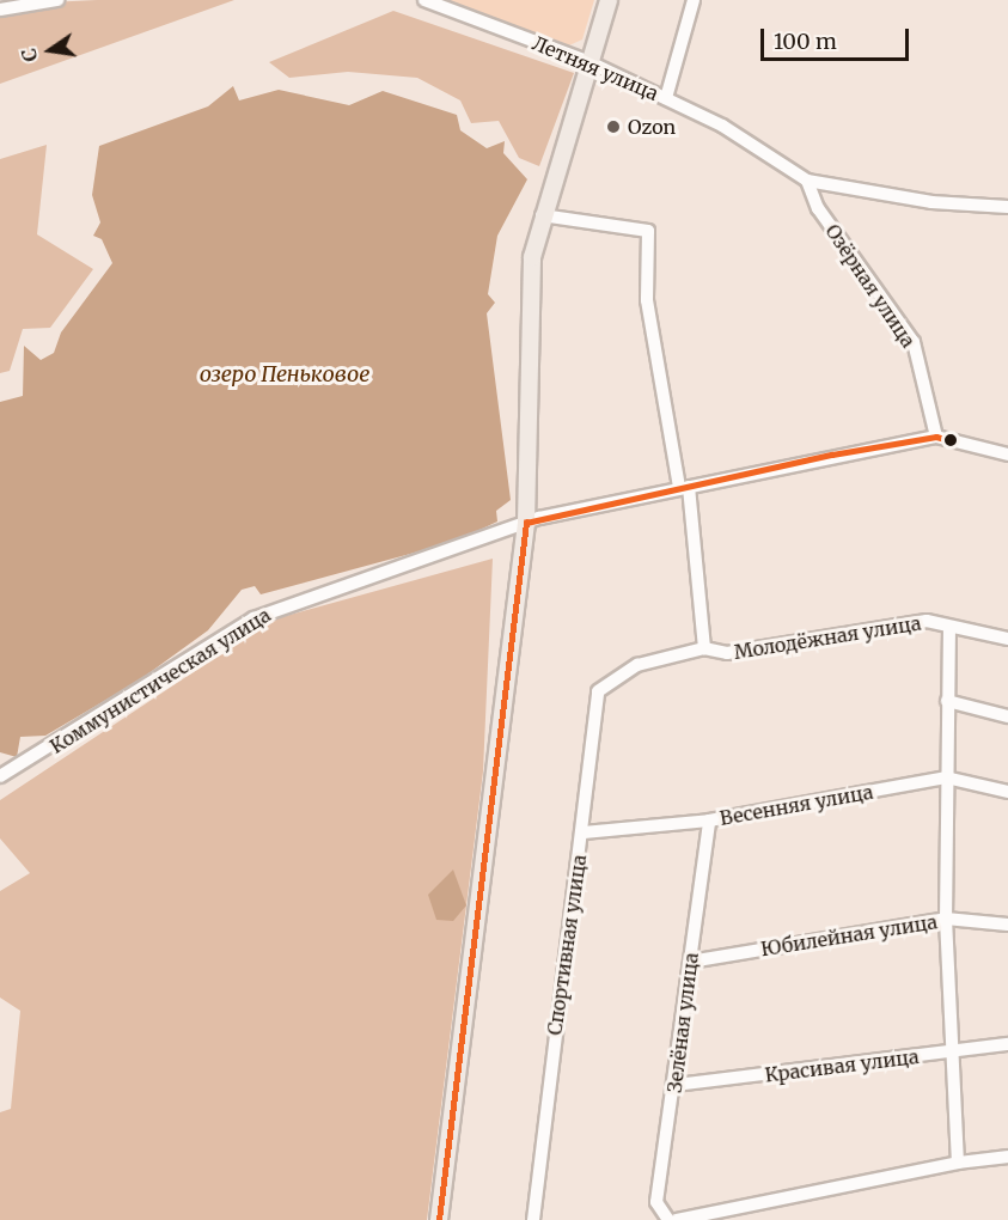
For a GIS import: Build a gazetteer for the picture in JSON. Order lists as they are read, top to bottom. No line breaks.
{"streets":{"street":["Летняя улица","Озёрная улица","Молодёжная улица","Коммунистическая улица","Весенняя улица","Юбилейная улица","Спортивная улица","Зелёная улица","Красивая улица"]},"crossings":[["Летняя улица","Озёрная улица"],["Озёрная улица","Коммунистическая улица"],["Молодёжная улица","Коммунистическая улица"],["Молодёжная улица","Спортивная улица"],["Весенняя улица","Спортивная улица"],["Весенняя улица","Зелёная улица"],["Юбилейная улица","Зелёная улица"],["Зелёная улица","Красивая улица"]],"water":["озеро Пеньковое"],"places":["Ozon"],"scale_bar":"100 m","north":"left"}
